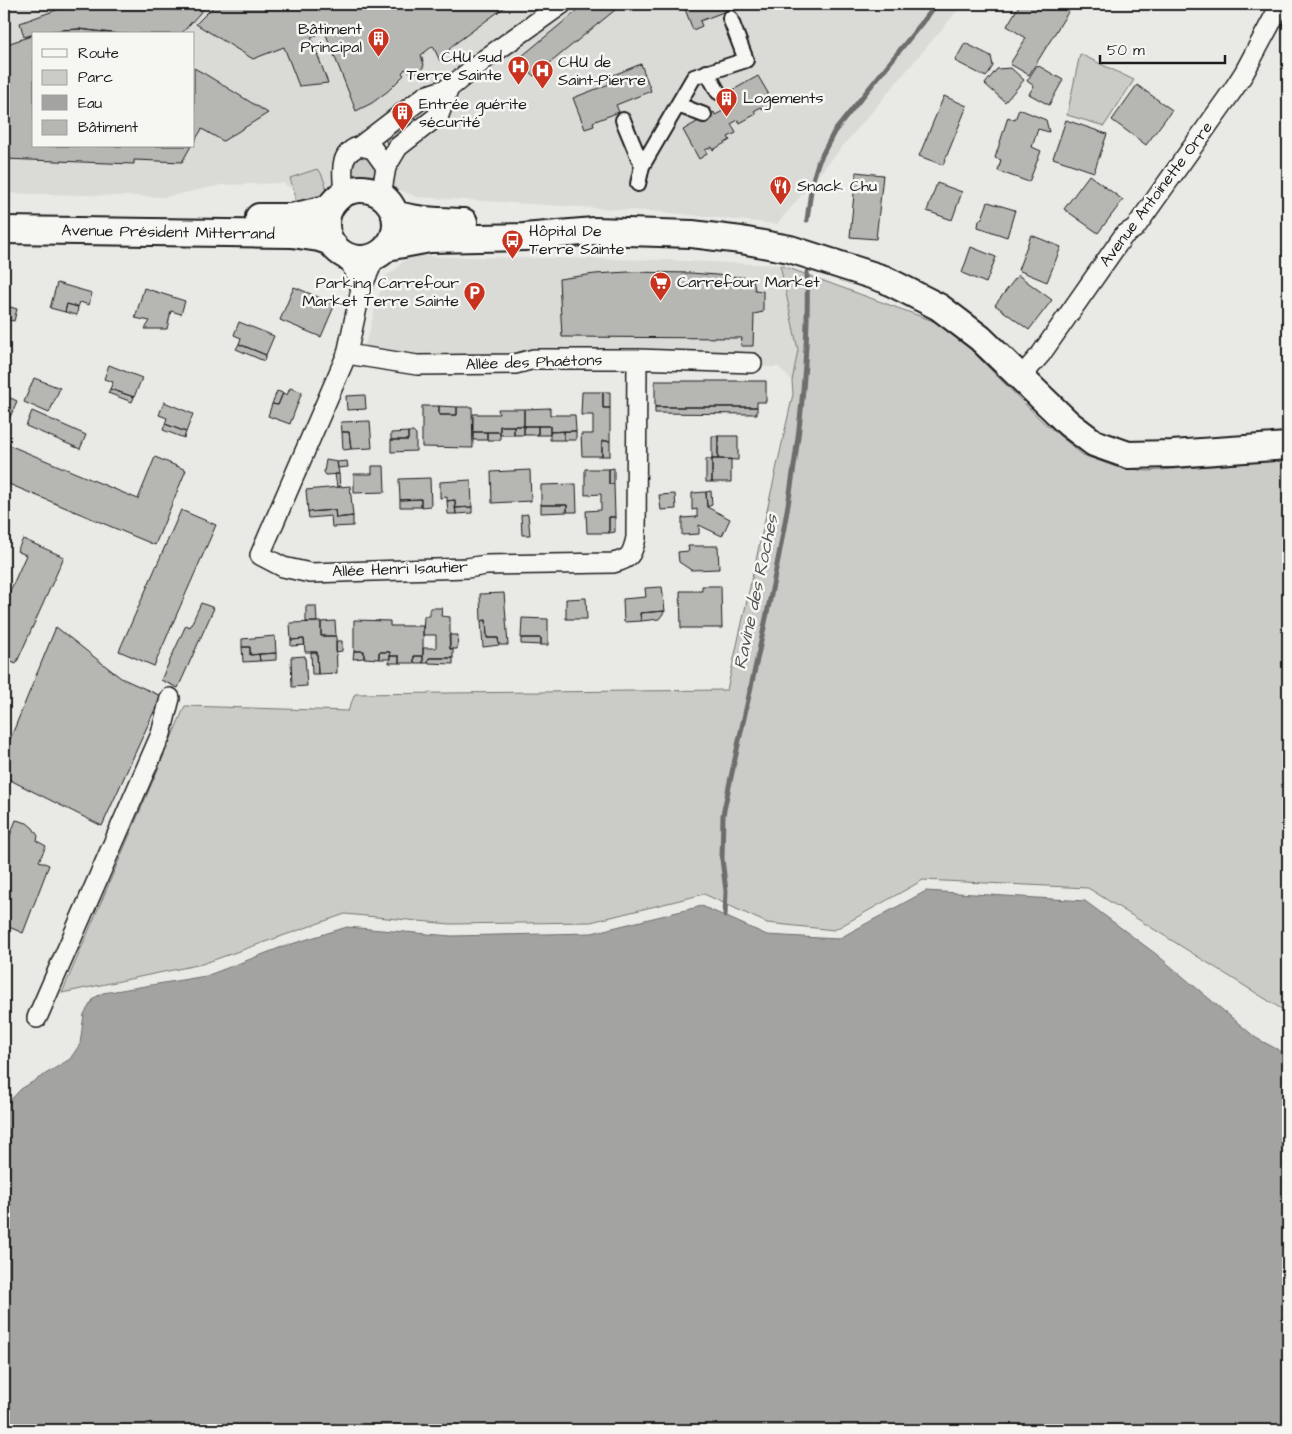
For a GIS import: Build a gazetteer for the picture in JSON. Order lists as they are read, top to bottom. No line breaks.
{"streets":{"main road":["Avenue Président Mitterrand"],"street":["Avenue Antoinette Orre","Allée des Phaétons","Allée Henri Isautier"]},"crossings":[["Avenue Président Mitterrand","Allée Henri Isautier"],["Allée des Phaétons","Allée Henri Isautier"]],"water":["Ravine des Roches"],"places":{"building":["Bâtiment Principal","Logements","Entrée guérite sécurité"],"hospital":["CHU sud Terre Sainte","CHU de Saint-Pierre"],"restaurant":["Snack Chu"],"bus stop":["Hôpital De Terre Sainte"],"supermarket":["Carrefour Market"],"parking":["Parking Carrefour Market Terre Sainte"]},"legend":["Route","Parc","Eau","Bâtiment"],"scale_bar":"50 m"}
